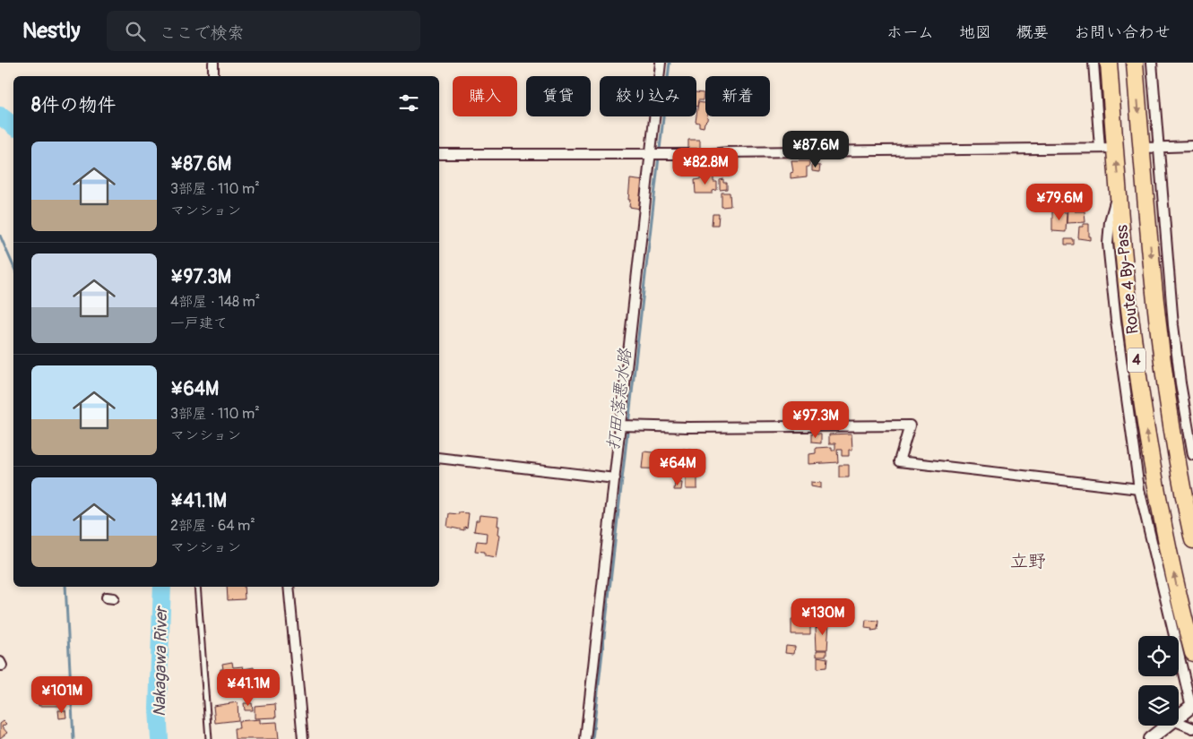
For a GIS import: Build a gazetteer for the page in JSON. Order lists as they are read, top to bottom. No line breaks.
{"streets":{"highway":["Route 4 By-Pass","4"]},"districts":["立野"],"water":["打田落悪水路","Nakagawa River"],"page":{"header":"Nestly","search":"ここで検索","nav":["ホーム","地図","概要","お問い合わせ"],"chip":["購入","賃貸","絞り込み","新着"],"heading":"8件の物件","list":[{"name":"¥87.6M","note":"3部屋 · 110 m² · マンション"},{"name":"¥97.3M","note":"4部屋 · 148 m² · 一戸建て"},{"name":"¥64M","note":"3部屋 · 110 m² · マンション"},{"name":"¥41.1M","note":"2部屋 · 64 m² · マンション"}],"price":["¥87.6M","¥82.8M","¥79.6M","¥97.3M","¥64M","¥130M","¥41.1M","¥101M"]}}
